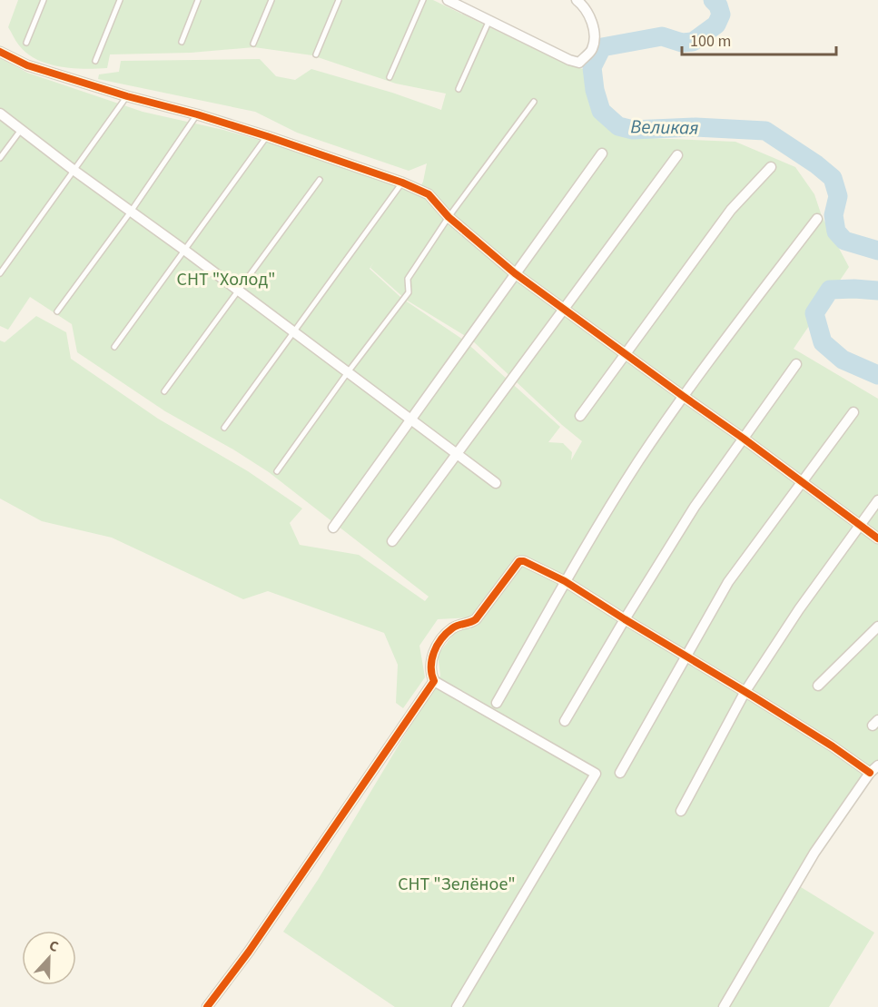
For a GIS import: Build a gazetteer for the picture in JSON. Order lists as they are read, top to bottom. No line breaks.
{"water":["Великая"],"parks":["СНТ \"Холод\"","СНТ \"Зелёное\""],"scale_bar":"100 m","north":"top"}
